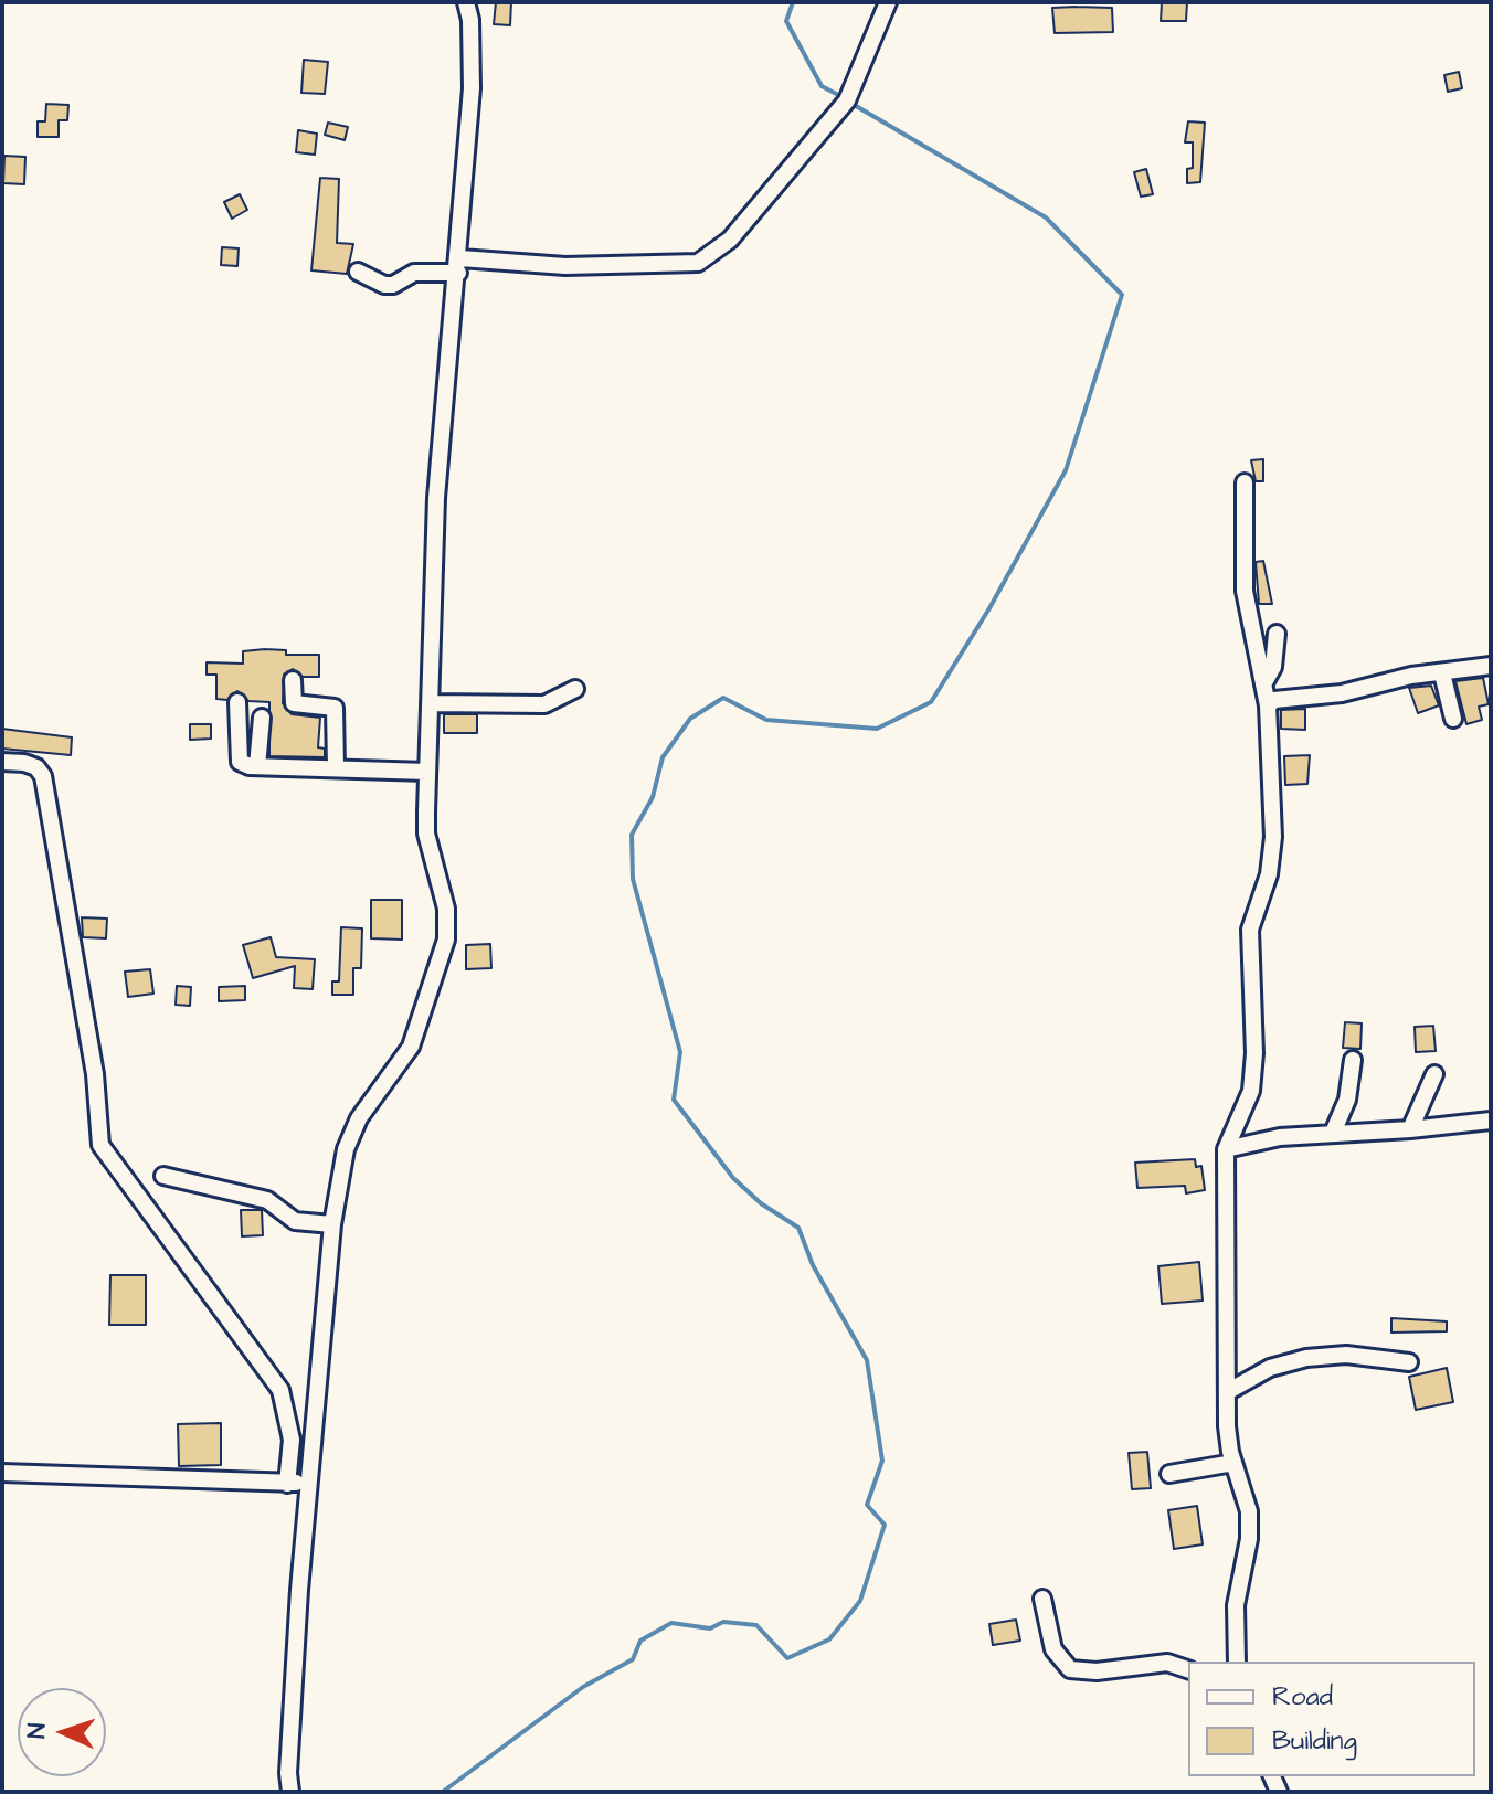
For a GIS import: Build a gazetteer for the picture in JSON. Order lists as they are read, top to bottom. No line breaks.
{"legend":["Road","Building"],"north":"left"}
